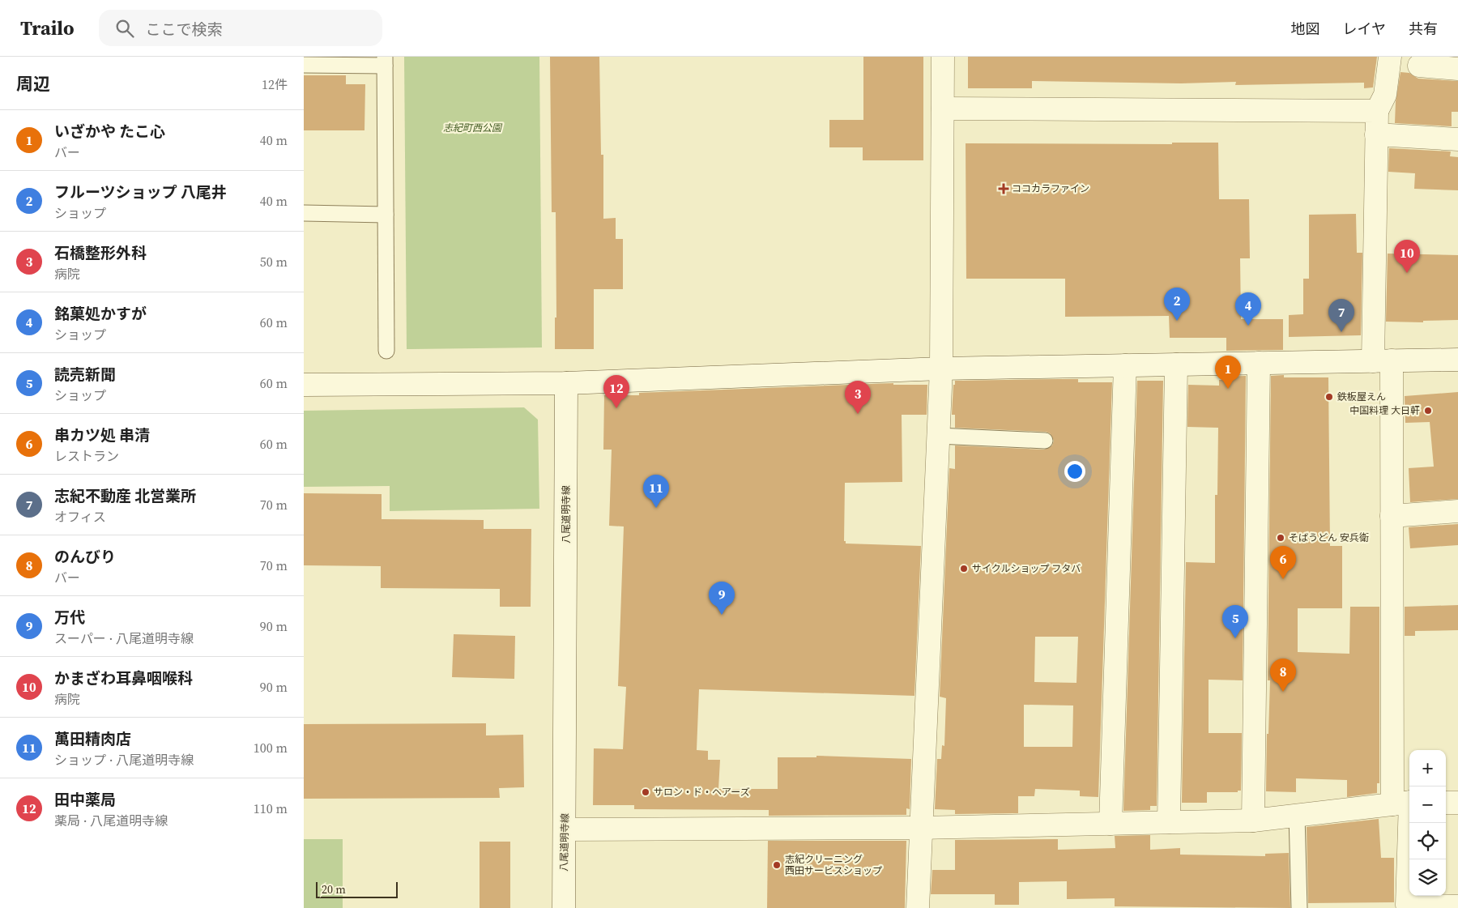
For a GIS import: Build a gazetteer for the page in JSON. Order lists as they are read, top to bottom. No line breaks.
{"streets":{"street":["八尾道明寺線"]},"parks":["志紀町西公園"],"places":{"health":["ココカラファイン"],"other":["鉄板屋えん","中国料理 大日軒","そばうどん 安兵衛","サイクルショップ フタバ","サロン・ド・ヘアーズ","志紀クリーニング 西田サービスショップ"]},"scale_bar":"20 m","page":{"header":"Trailo","search":"ここで検索","nav":["地図","レイヤ","共有"],"heading":["周辺","12件"],"list":[{"mark":"1","name":"いざかや たこ心","note":"バー","value":"40 m"},{"mark":"2","name":"フルーツショップ 八尾井","note":"ショップ","value":"40 m"},{"mark":"3","name":"石橋整形外科","note":"病院","value":"50 m"},{"mark":"4","name":"銘菓処かすが","note":"ショップ","value":"60 m"},{"mark":"5","name":"読売新聞","note":"ショップ","value":"60 m"},{"mark":"6","name":"串カツ処 串清","note":"レストラン","value":"60 m"},{"mark":"7","name":"志紀不動産 北営業所","note":"オフィス","value":"70 m"},{"mark":"8","name":"のんびり","note":"バー","value":"70 m"},{"mark":"9","name":"万代","note":"スーパー · 八尾道明寺線","value":"90 m"},{"mark":"10","name":"かまざわ耳鼻咽喉科","note":"病院","value":"90 m"},{"mark":"11","name":"萬田精肉店","note":"ショップ · 八尾道明寺線","value":"100 m"},{"mark":"12","name":"田中薬局","note":"薬局 · 八尾道明寺線","value":"110 m"}],"pins":["10","2","4","7","1","12","3","11","6","9","5","8"],"map_buttons":["+","−"],"scale":"20 m"}}
